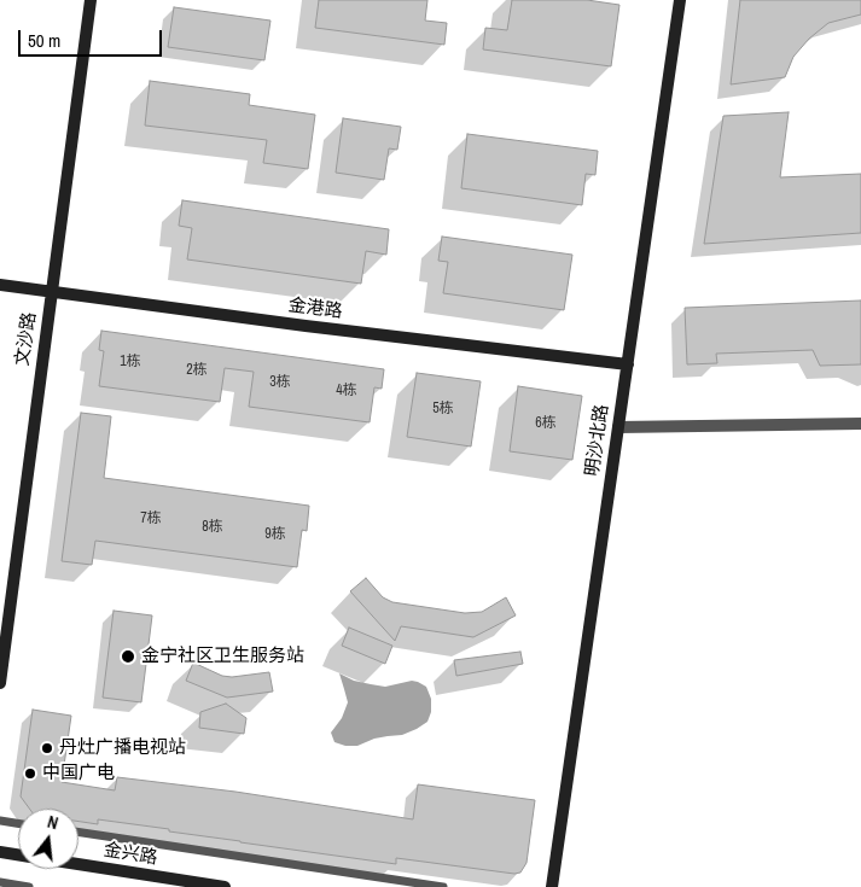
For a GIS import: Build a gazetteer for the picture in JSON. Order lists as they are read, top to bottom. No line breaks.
{"streets":{"street":["金港路","文沙路","明沙北路","金兴路"]},"crossings":[["金港路","文沙路"],["金港路","明沙北路"]],"places":["金宁社区卫生服务站","丹灶广播电视站","中国广电"],"house_numbers":["1栋","2栋","3栋","4栋","5栋","6栋","7栋","8栋","9栋"],"scale_bar":"50 m","north":"top"}
